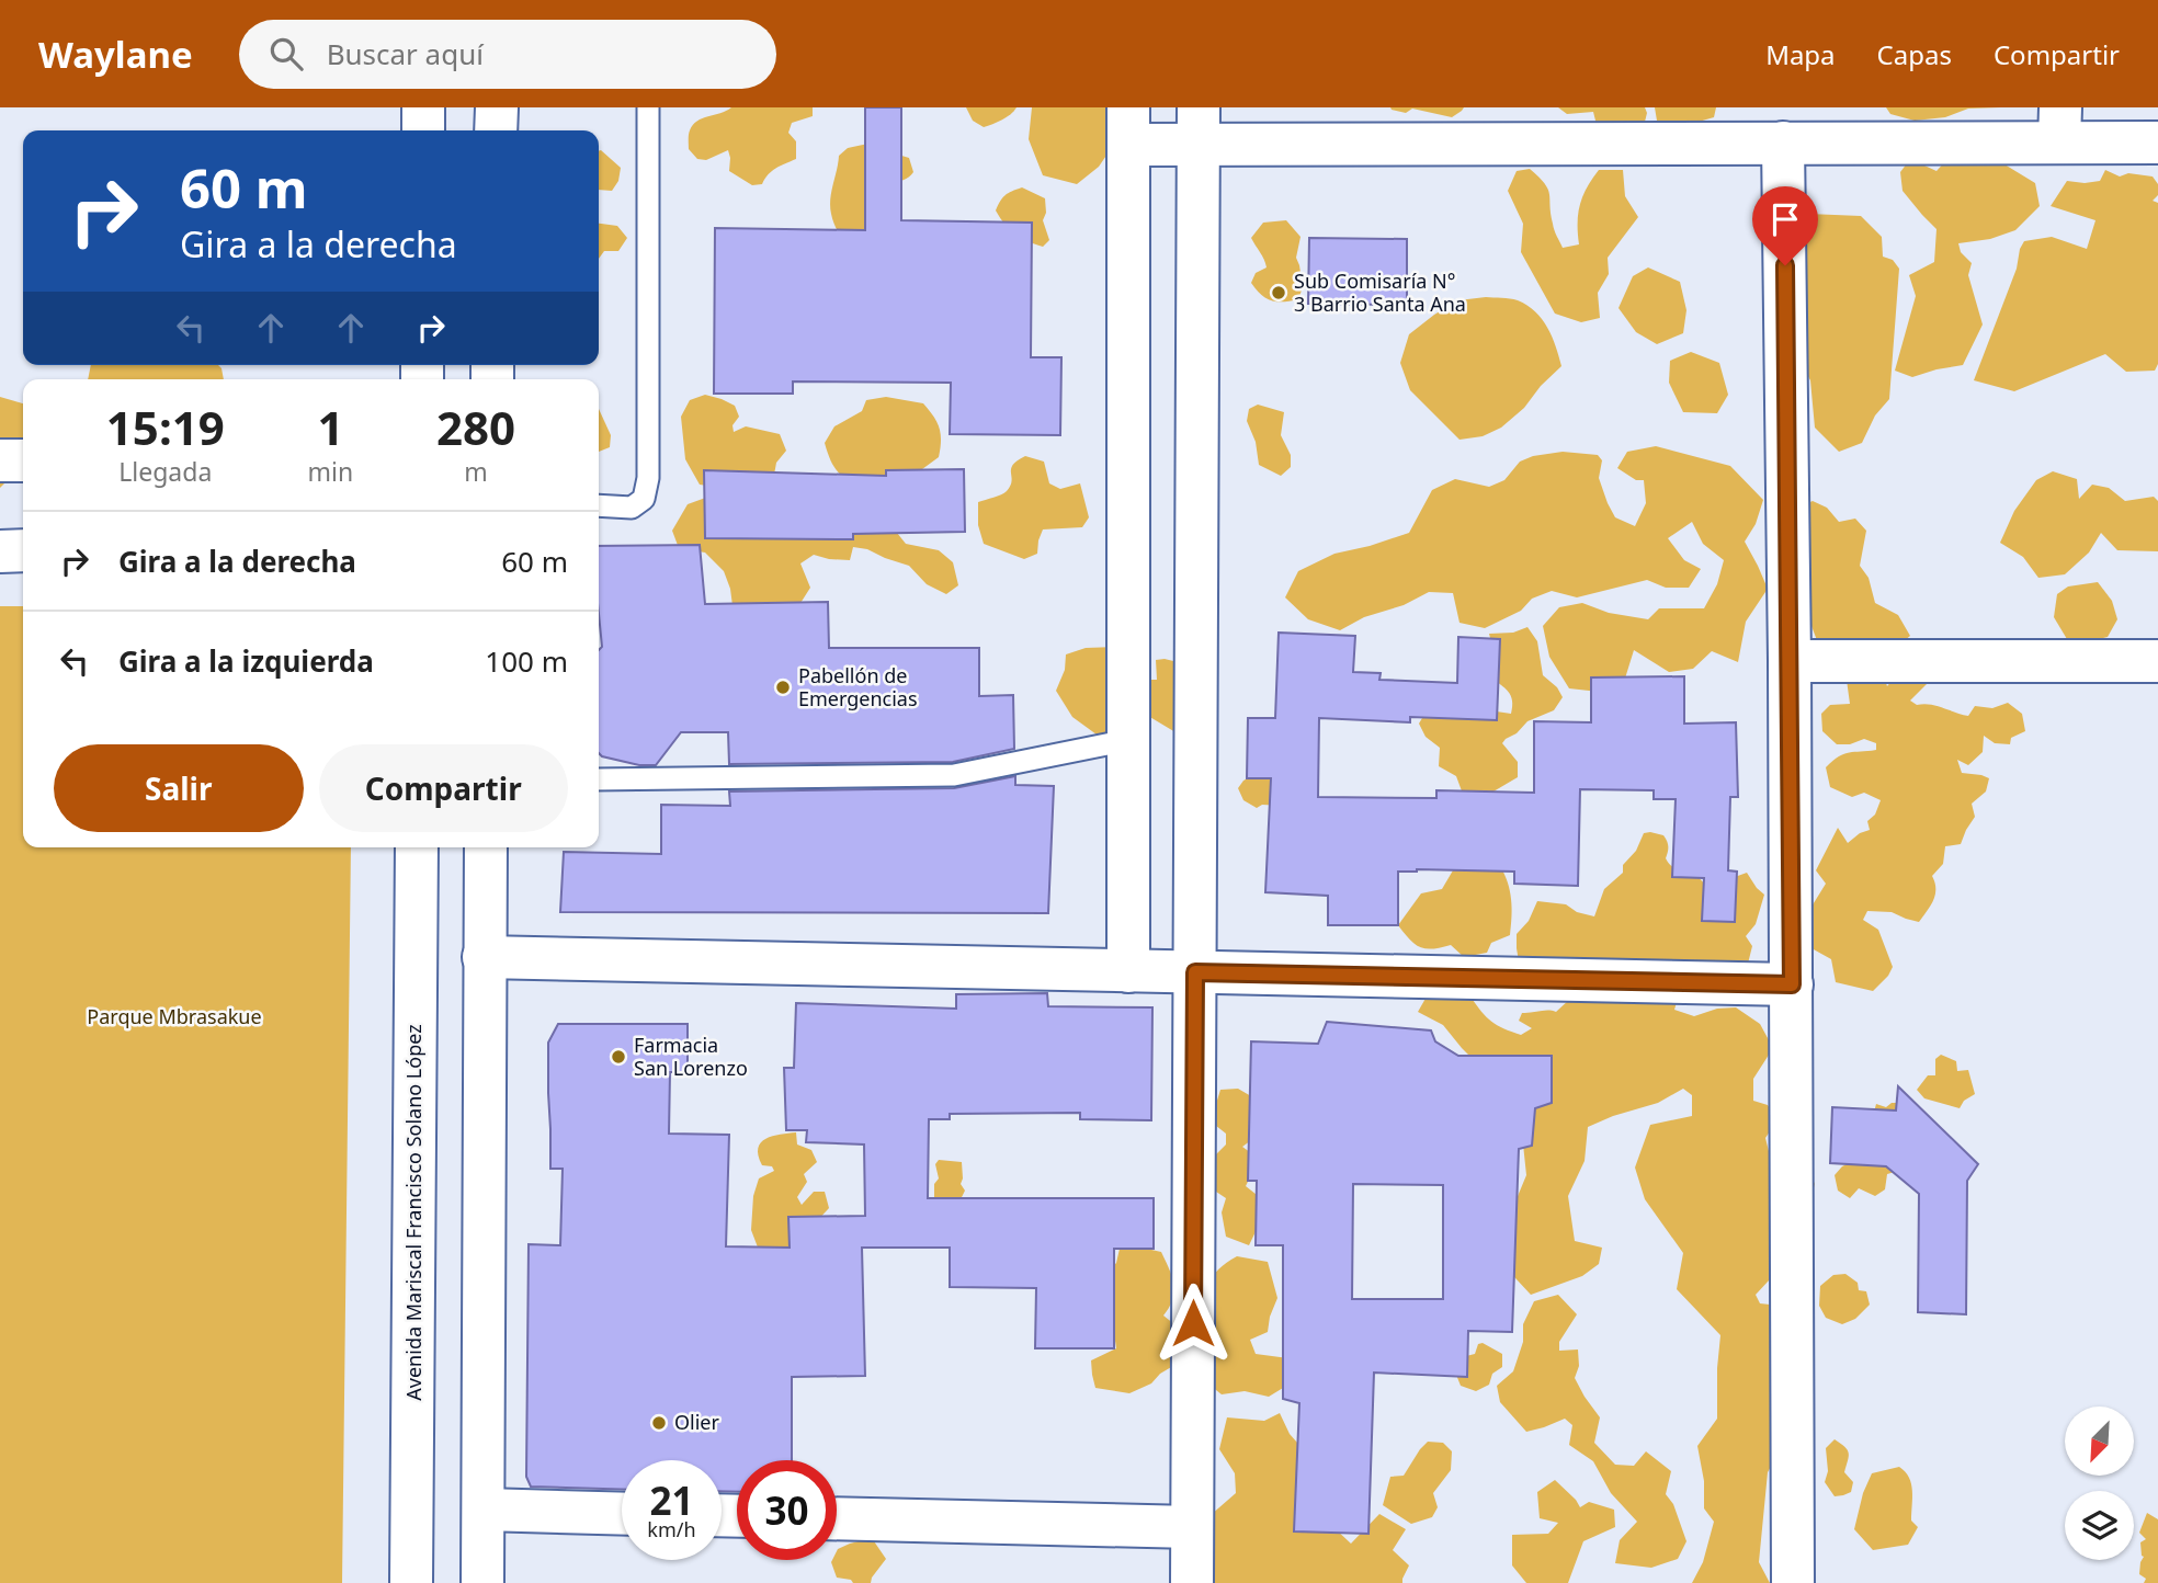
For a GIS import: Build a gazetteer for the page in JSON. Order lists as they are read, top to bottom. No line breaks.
{"streets":{"street":["Avenida Mariscal Francisco Solano López"]},"parks":["Parque Mbrasakue"],"places":["Sub Comisaría N° 3 Barrio Santa Ana","Pabellón de Emergencias","Farmacia San Lorenzo","Olier"],"north":"bottom left","page":{"header":"Waylane","search":"Buscar aquí","nav":["Mapa","Capas","Compartir"],"turn":["60 m","Gira a la derecha"],"eta":["15:19","Llegada","1","min","280","m"],"list":[{"name":"Gira a la derecha","value":"60 m"},{"name":"Gira a la izquierda","value":"100 m"}],"buttons":["Salir","Compartir"],"speed":"21 km/h","limit":"30"}}
